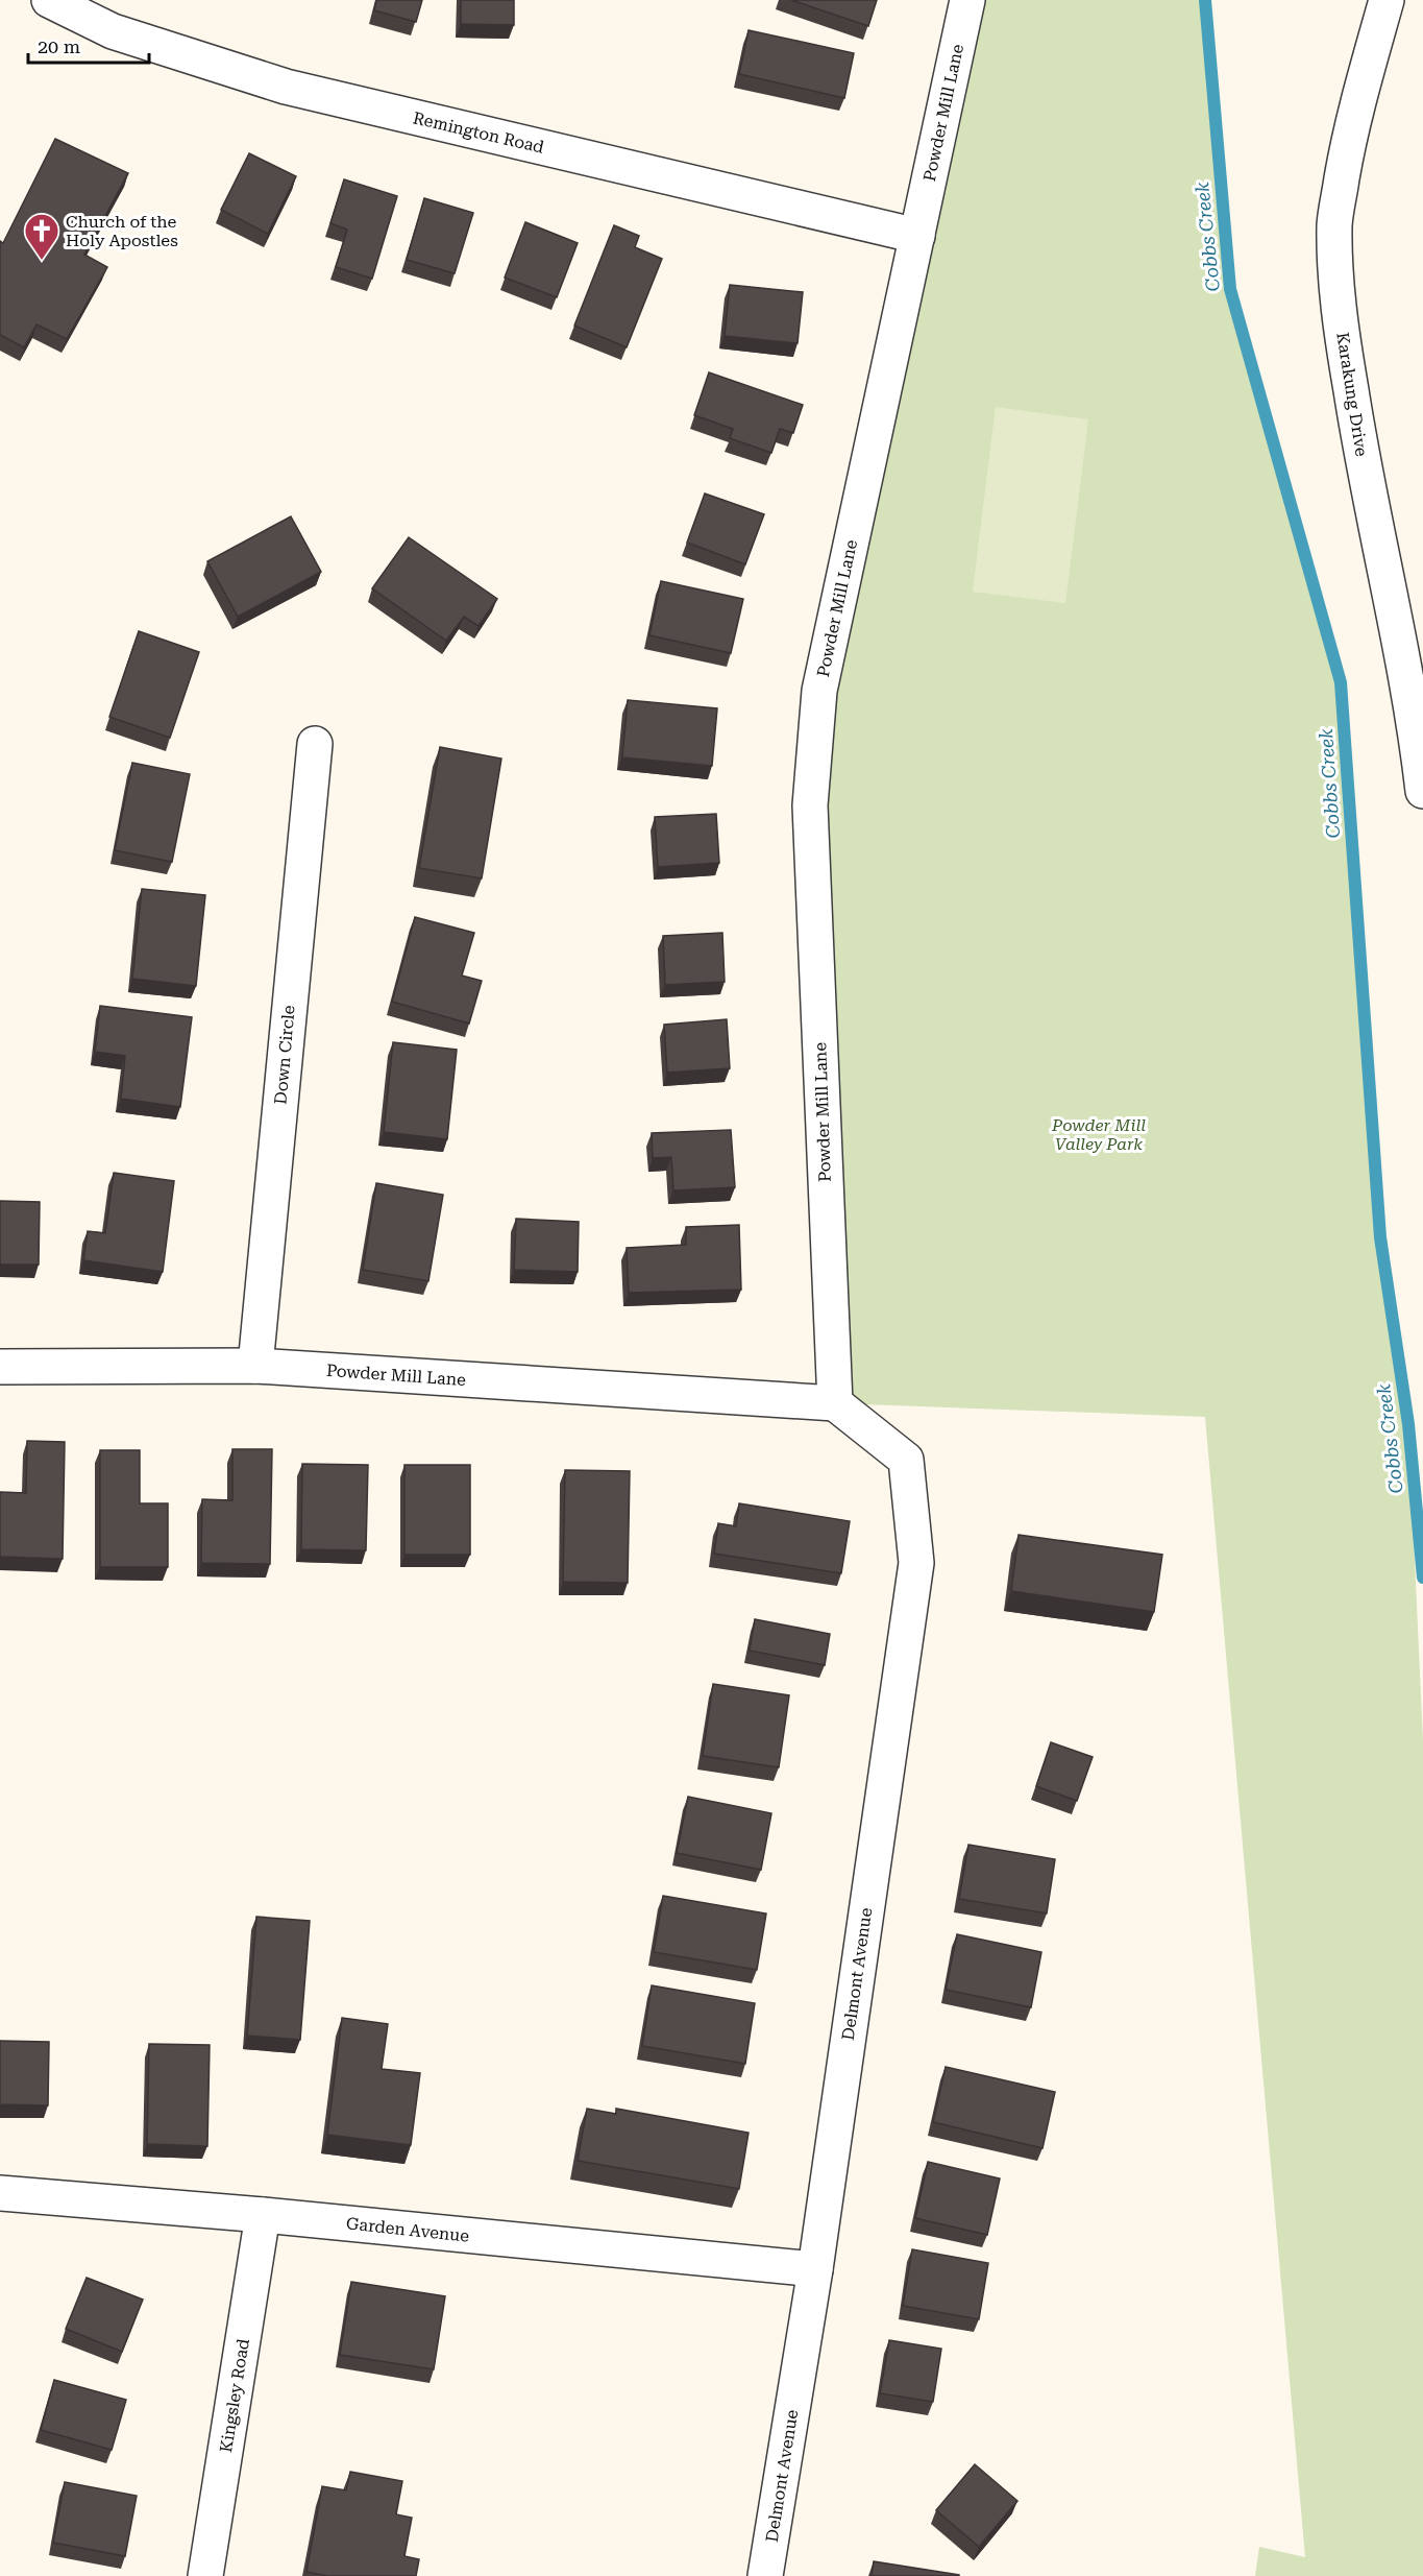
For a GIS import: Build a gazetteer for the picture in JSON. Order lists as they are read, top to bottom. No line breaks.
{"streets":{"street":["Powder Mill Lane","Remington Road","Karakung Drive","Down Circle","Delmont Avenue","Garden Avenue","Kingsley Road"]},"crossings":[["Powder Mill Lane","Remington Road"],["Powder Mill Lane","Down Circle"],["Powder Mill Lane","Delmont Avenue"],["Delmont Avenue","Garden Avenue"],["Garden Avenue","Kingsley Road"]],"water":["Cobbs Creek"],"parks":["Powder Mill Valley Park"],"places":{"church":["Church of the Holy Apostles"]},"scale_bar":"20 m"}
